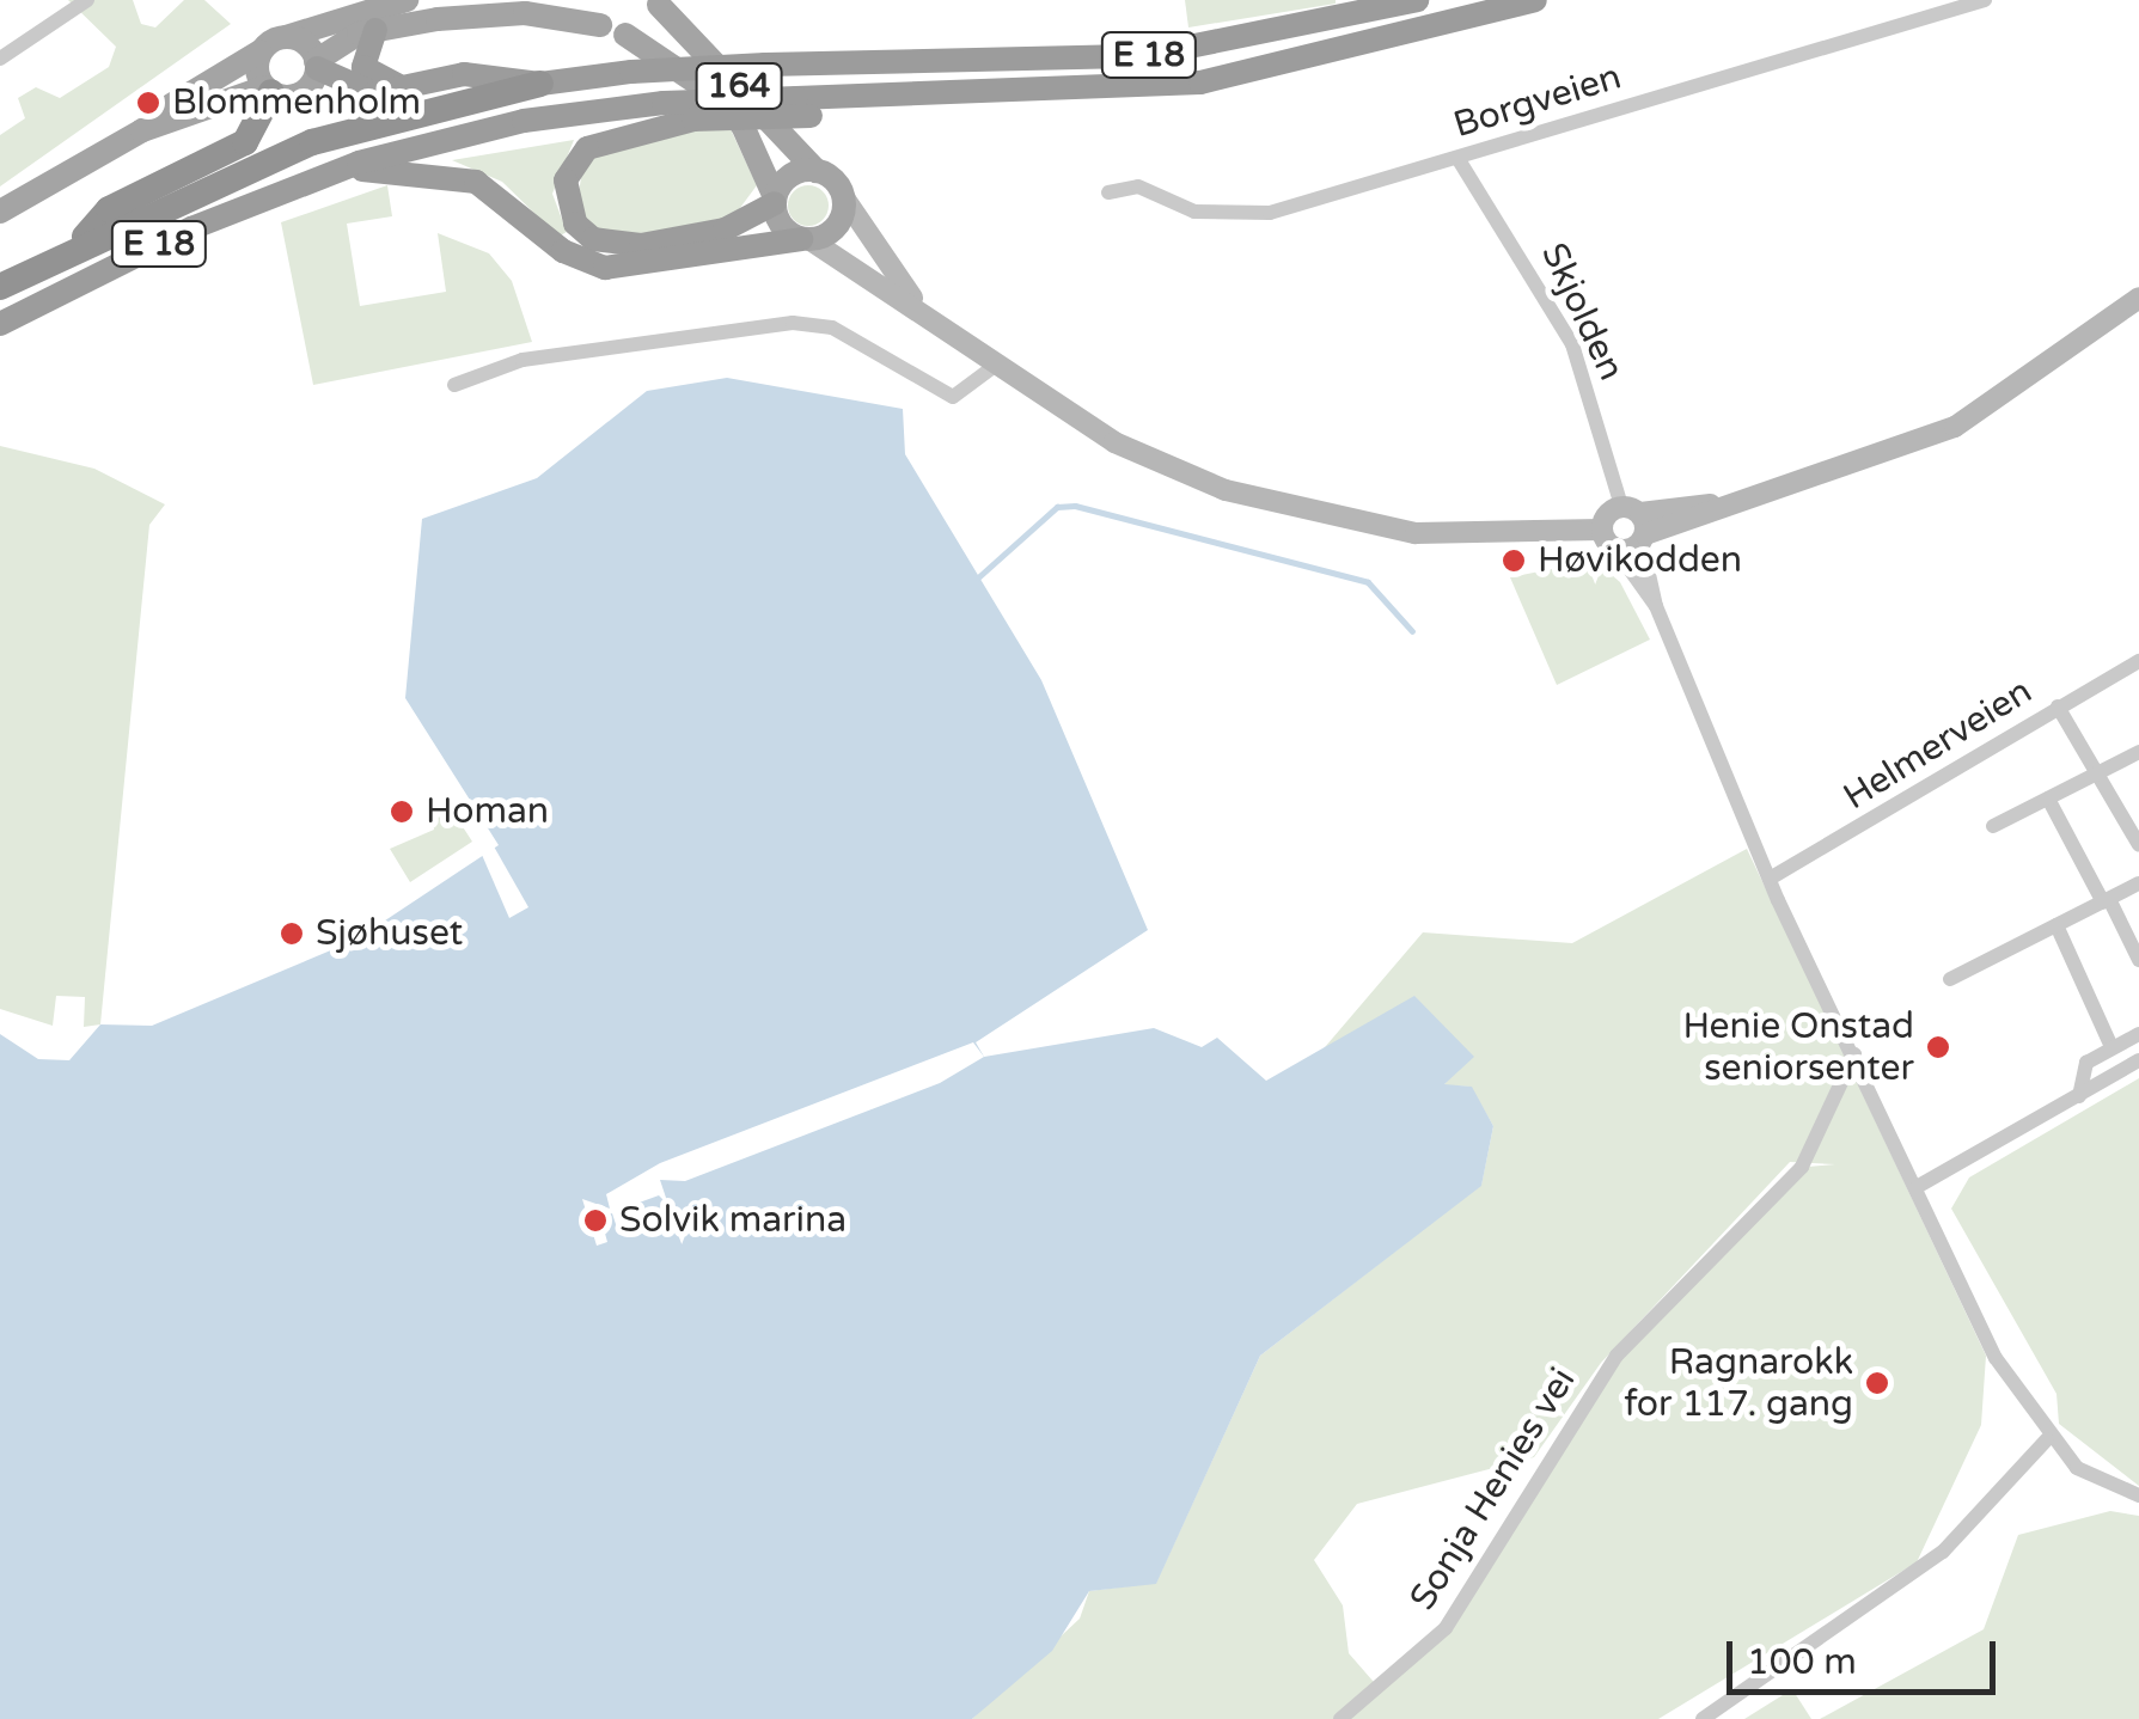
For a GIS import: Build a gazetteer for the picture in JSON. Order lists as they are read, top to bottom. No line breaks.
{"streets":{"highway":["E 18"],"main road":["164"],"street":["Borgveien","Skjolden","Helmerveien","Sonja Henies vei"]},"crossings":[["E 18","164"],["Borgveien","Skjolden"]],"places":["Blommenholm","Høvikodden","Homan","Sjøhuset","Henie Onstad seniorsenter","Solvik marina","Ragnarokk for 117. gang"],"scale_bar":"100 m"}
